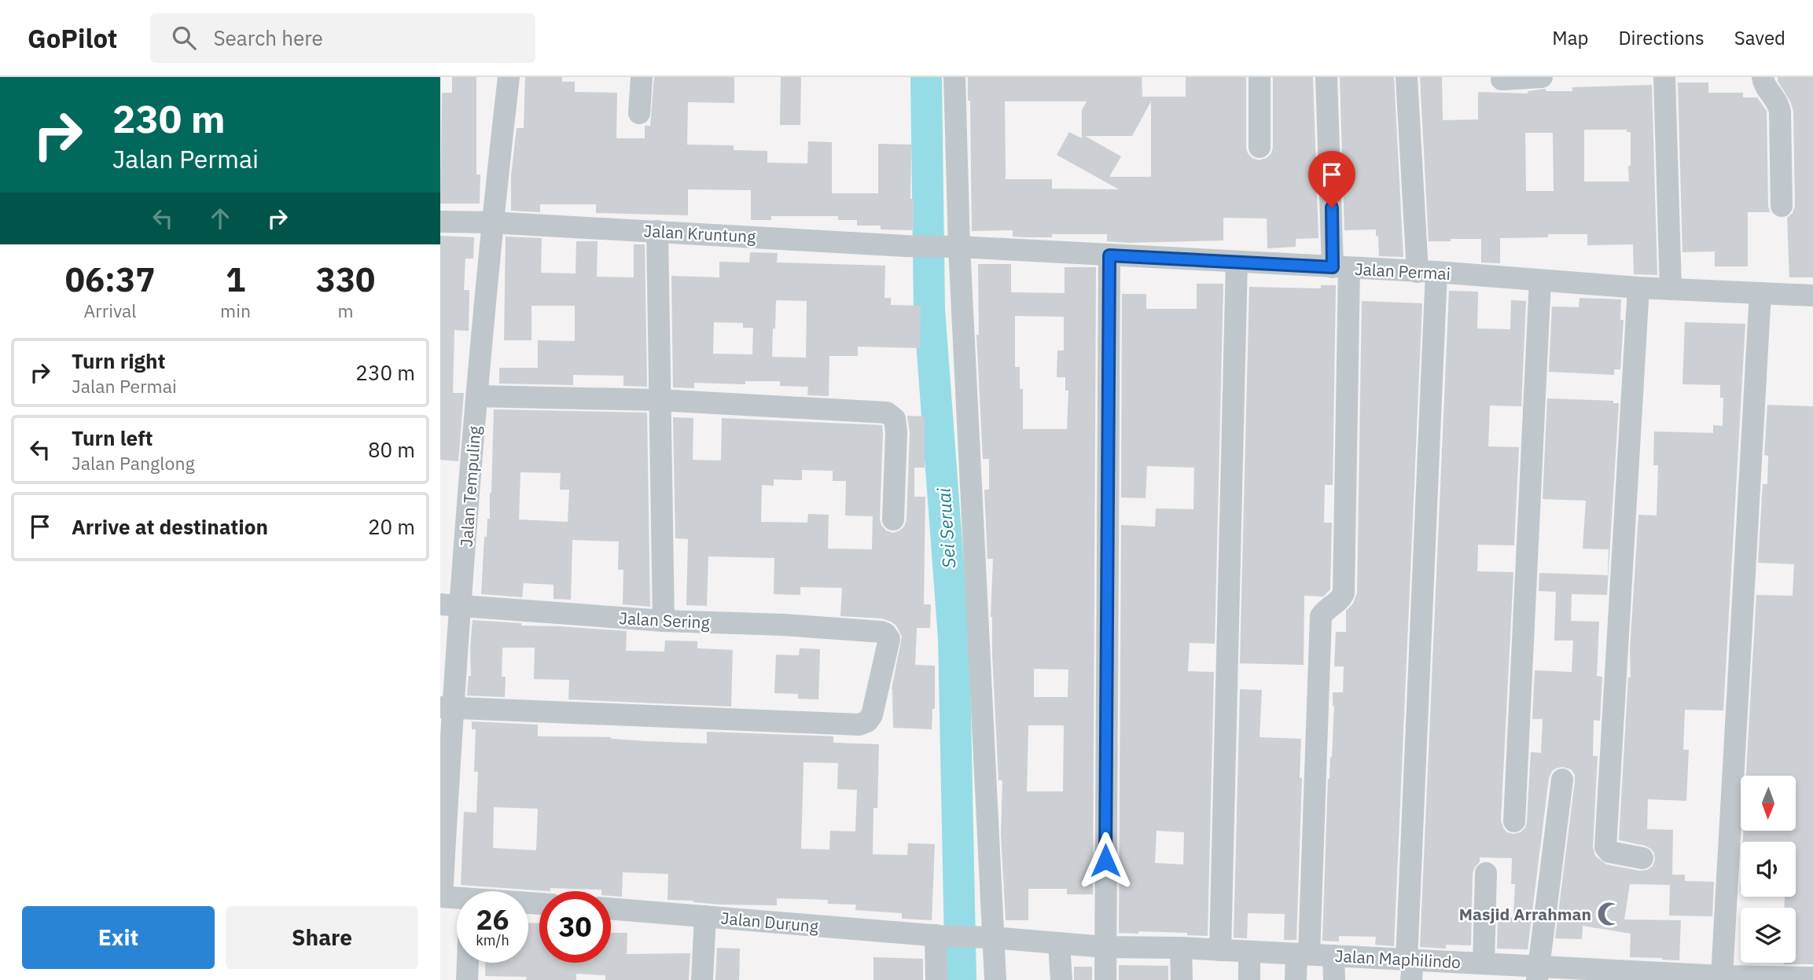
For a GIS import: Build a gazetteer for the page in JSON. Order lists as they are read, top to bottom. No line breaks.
{"streets":{"street":["Jalan Kruntung","Jalan Permai","Jalan Tempuling","Jalan Sering","Jalan Durung","Jalan Maphilindo"]},"crossings":[["Jalan Kruntung","Jalan Permai"],["Jalan Kruntung","Jalan Tempuling"],["Jalan Tempuling","Jalan Sering"],["Jalan Durung","Jalan Maphilindo"]],"water":["Sei Seruai"],"places":{"mosque":["Masjid Arrahman"]},"north":"bottom","page":{"header":"GoPilot","search":"Search here","nav":["Map","Directions","Saved"],"turn":["230 m","Jalan Permai"],"eta":["06:37","Arrival","1","min","330","m"],"list":[{"name":"Turn right","note":"Jalan Permai","value":"230 m"},{"name":"Turn left","note":"Jalan Panglong","value":"80 m"},{"name":"Arrive at destination","value":"20 m"}],"speed":"26 km/h","limit":"30","buttons":["Exit","Share"]}}
